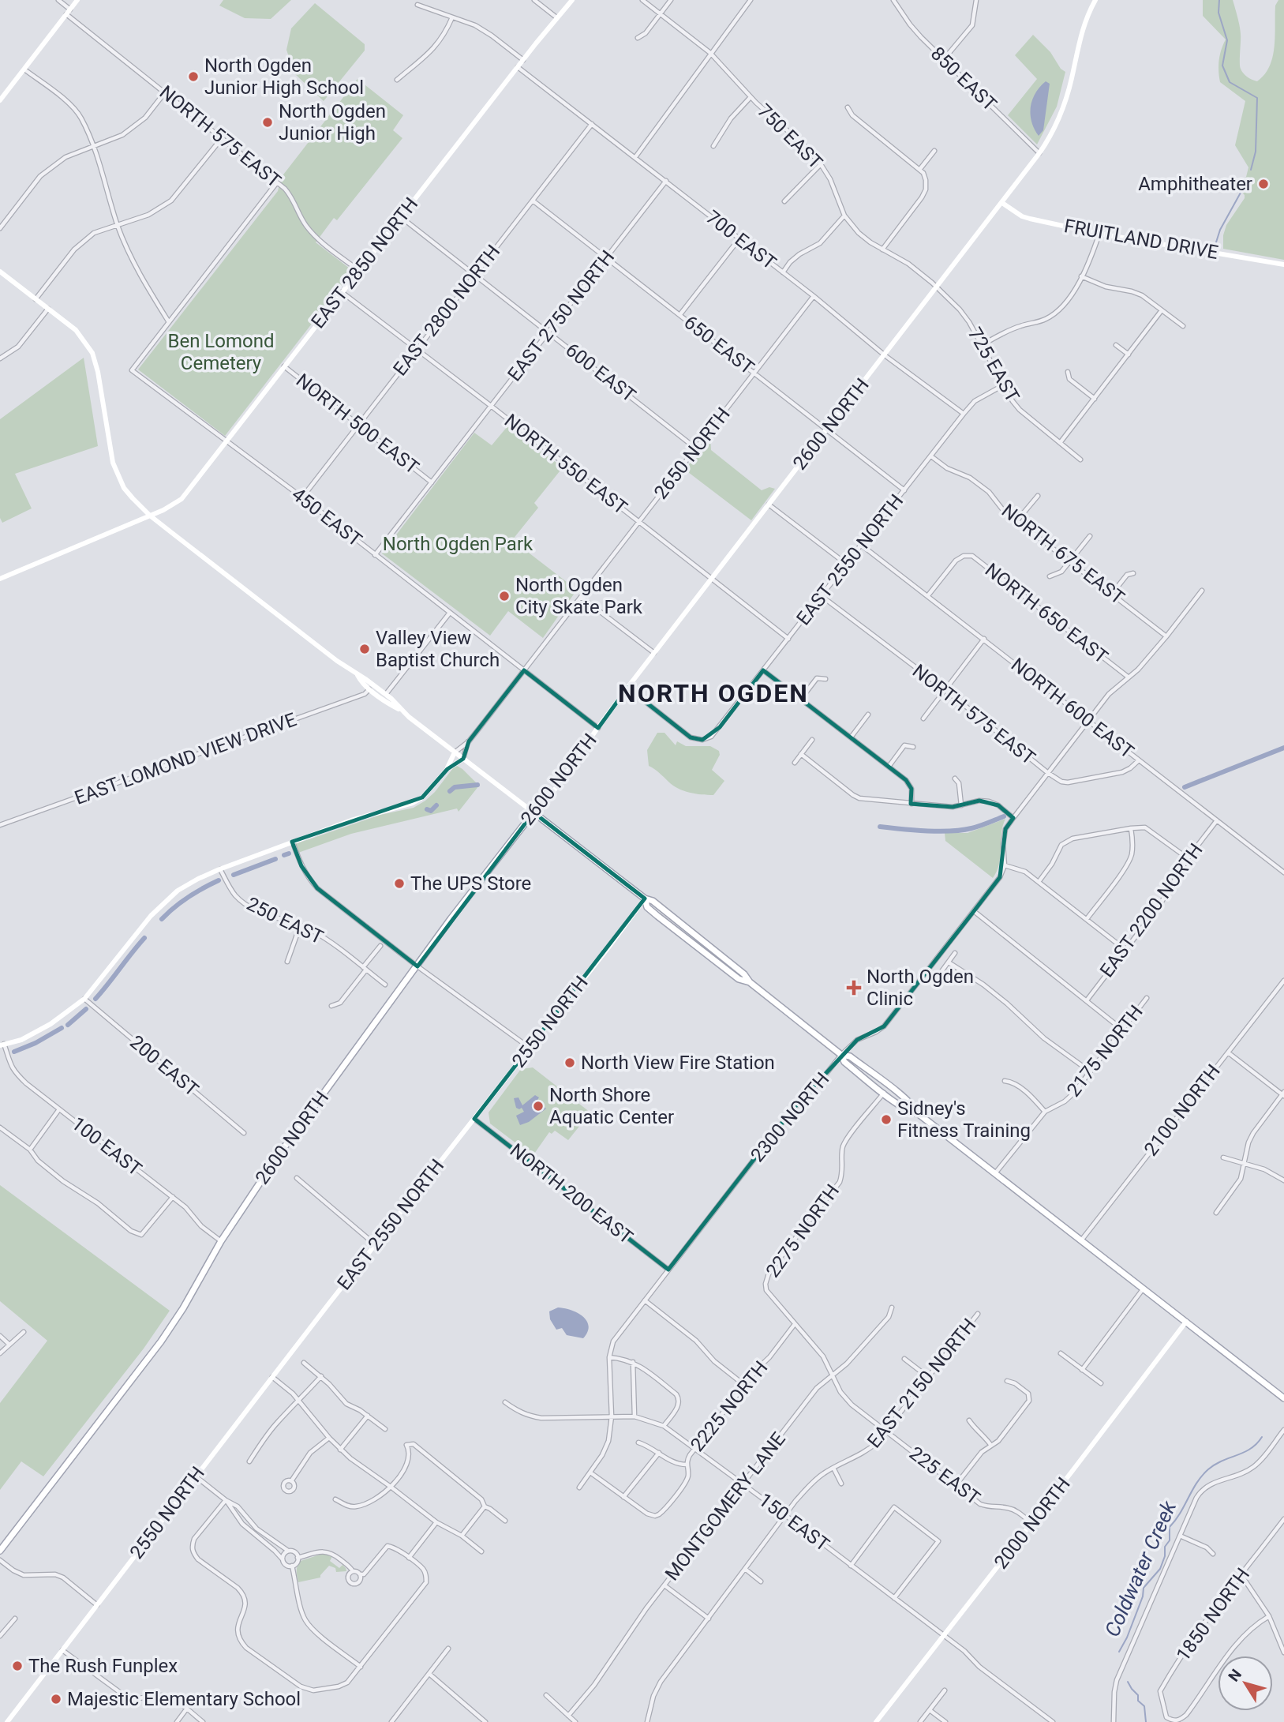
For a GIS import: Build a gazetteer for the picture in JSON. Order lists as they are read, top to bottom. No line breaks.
{"streets":{"main road":["2600 NORTH"],"street":["850 EAST","NORTH 575 EAST","750 EAST","FRUITLAND DRIVE","700 EAST","EAST 2850 NORTH","EAST 2800 NORTH","EAST 2750 NORTH","650 EAST","725 EAST","600 EAST","NORTH 500 EAST","2650 NORTH","NORTH 550 EAST","450 EAST","NORTH 675 EAST","EAST 2550 NORTH","NORTH 650 EAST","NORTH 600 EAST","EAST LOMOND VIEW DRIVE","EAST 2200 NORTH","250 EAST","2550 NORTH","2175 NORTH","200 EAST","2100 NORTH","2300 NORTH","100 EAST","NORTH 200 EAST","2275 NORTH","EAST 2150 NORTH","2225 NORTH","225 EAST","MONTGOMERY LANE","150 EAST","2000 NORTH","1850 NORTH"]},"crossings":[["850 EAST","2600 NORTH"],["NORTH 575 EAST","EAST 2850 NORTH"],["NORTH 575 EAST","EAST 2550 NORTH"],["NORTH 575 EAST","NORTH 600 EAST"],["NORTH 575 EAST","2300 NORTH"],["750 EAST","725 EAST"],["750 EAST","2600 NORTH"],["FRUITLAND DRIVE","2600 NORTH"],["700 EAST","EAST 2850 NORTH"],["700 EAST","EAST 2800 NORTH"],["700 EAST","EAST 2750 NORTH"],["700 EAST","2600 NORTH"],["700 EAST","2650 NORTH"],["700 EAST","EAST 2550 NORTH"],["EAST 2850 NORTH","600 EAST"],["EAST 2850 NORTH","NORTH 500 EAST"],["EAST 2850 NORTH","NORTH 550 EAST"],["EAST 2850 NORTH","450 EAST"],["EAST 2800 NORTH","650 EAST"],["EAST 2800 NORTH","600 EAST"],["EAST 2800 NORTH","NORTH 500 EAST"],["EAST 2800 NORTH","NORTH 550 EAST"],["EAST 2800 NORTH","450 EAST"],["EAST 2750 NORTH","650 EAST"],["EAST 2750 NORTH","600 EAST"],["EAST 2750 NORTH","NORTH 500 EAST"],["EAST 2750 NORTH","NORTH 550 EAST"],["EAST 2750 NORTH","450 EAST"],["650 EAST","2600 NORTH"],["650 EAST","2650 NORTH"],["650 EAST","EAST 2550 NORTH"],["725 EAST","2600 NORTH"],["725 EAST","EAST 2550 NORTH"],["600 EAST","2650 NORTH"],["2600 NORTH","NORTH 550 EAST"],["2600 NORTH","450 EAST"],["2600 NORTH","EAST 2550 NORTH"],["2600 NORTH","100 EAST"],["2650 NORTH","NORTH 550 EAST"],["2650 NORTH","450 EAST"],["NORTH 550 EAST","EAST 2550 NORTH"],["NORTH 675 EAST","EAST 2550 NORTH"],["NORTH 675 EAST","2300 NORTH"],["EAST 2550 NORTH","NORTH 600 EAST"],["EAST 2550 NORTH","2550 NORTH"],["NORTH 650 EAST","NORTH 600 EAST"],["NORTH 650 EAST","2300 NORTH"],["NORTH 600 EAST","EAST 2200 NORTH"],["NORTH 600 EAST","2300 NORTH"],["2550 NORTH","NORTH 200 EAST"],["2300 NORTH","NORTH 200 EAST"],["2300 NORTH","150 EAST"],["2275 NORTH","225 EAST"],["EAST 2150 NORTH","225 EAST"],["EAST 2150 NORTH","150 EAST"],["2225 NORTH","225 EAST"],["2225 NORTH","150 EAST"],["225 EAST","MONTGOMERY LANE"],["225 EAST","2000 NORTH"],["MONTGOMERY LANE","150 EAST"],["150 EAST","2000 NORTH"]],"districts":["NORTH OGDEN"],"water":["Coldwater Creek"],"parks":["Ben Lomond Cemetery","North Ogden Park"],"places":{"other":["North Ogden Junior High School","North Ogden Junior High","Amphitheater","North Ogden City Skate Park","Valley View Baptist Church","The UPS Store","North View Fire Station","North Shore Aquatic Center","Sidney's Fitness Training","The Rush Funplex","Majestic Elementary School"],"health":["North Ogden Clinic"]},"north":"top left"}
